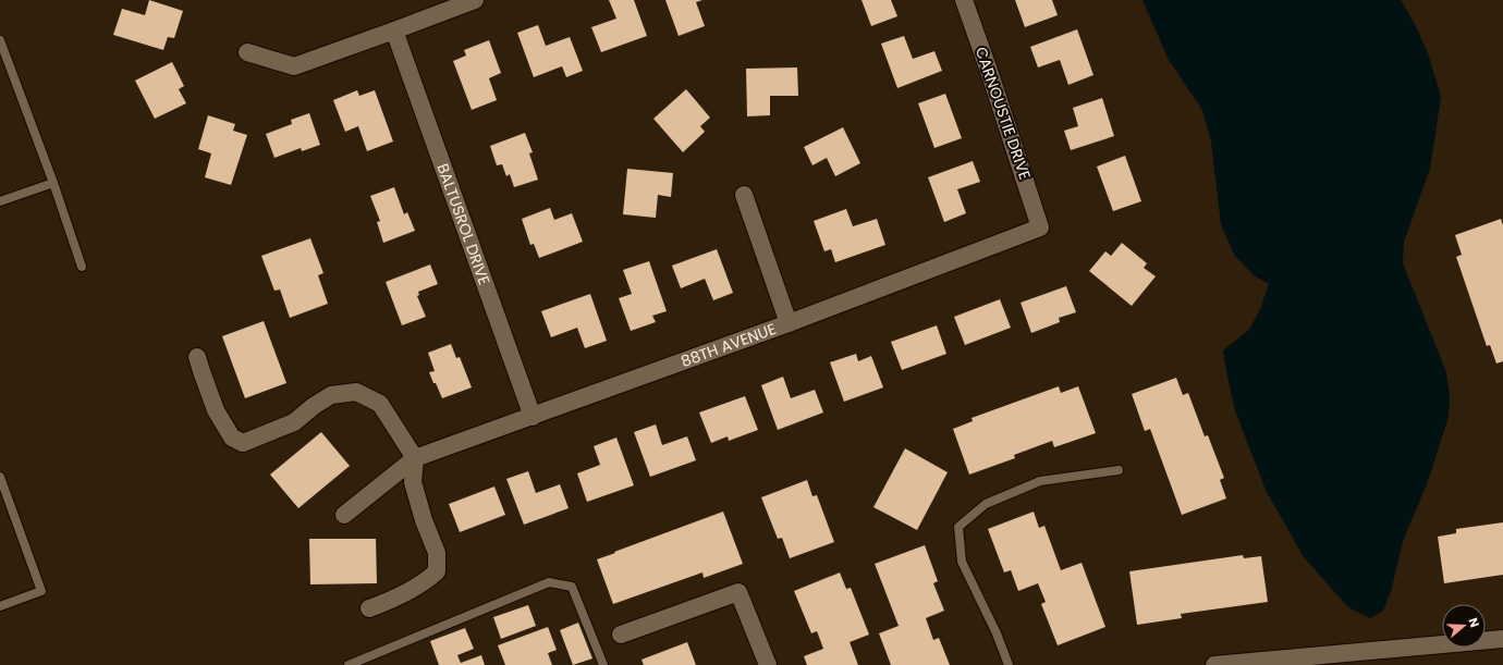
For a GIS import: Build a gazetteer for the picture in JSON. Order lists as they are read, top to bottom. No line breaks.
{"streets":{"street":["CARNOUSTIE DRIVE","BALTUSROL DRIVE","88TH AVENUE"]},"crossings":[["CARNOUSTIE DRIVE","88TH AVENUE"],["BALTUSROL DRIVE","88TH AVENUE"]],"north":"right"}
